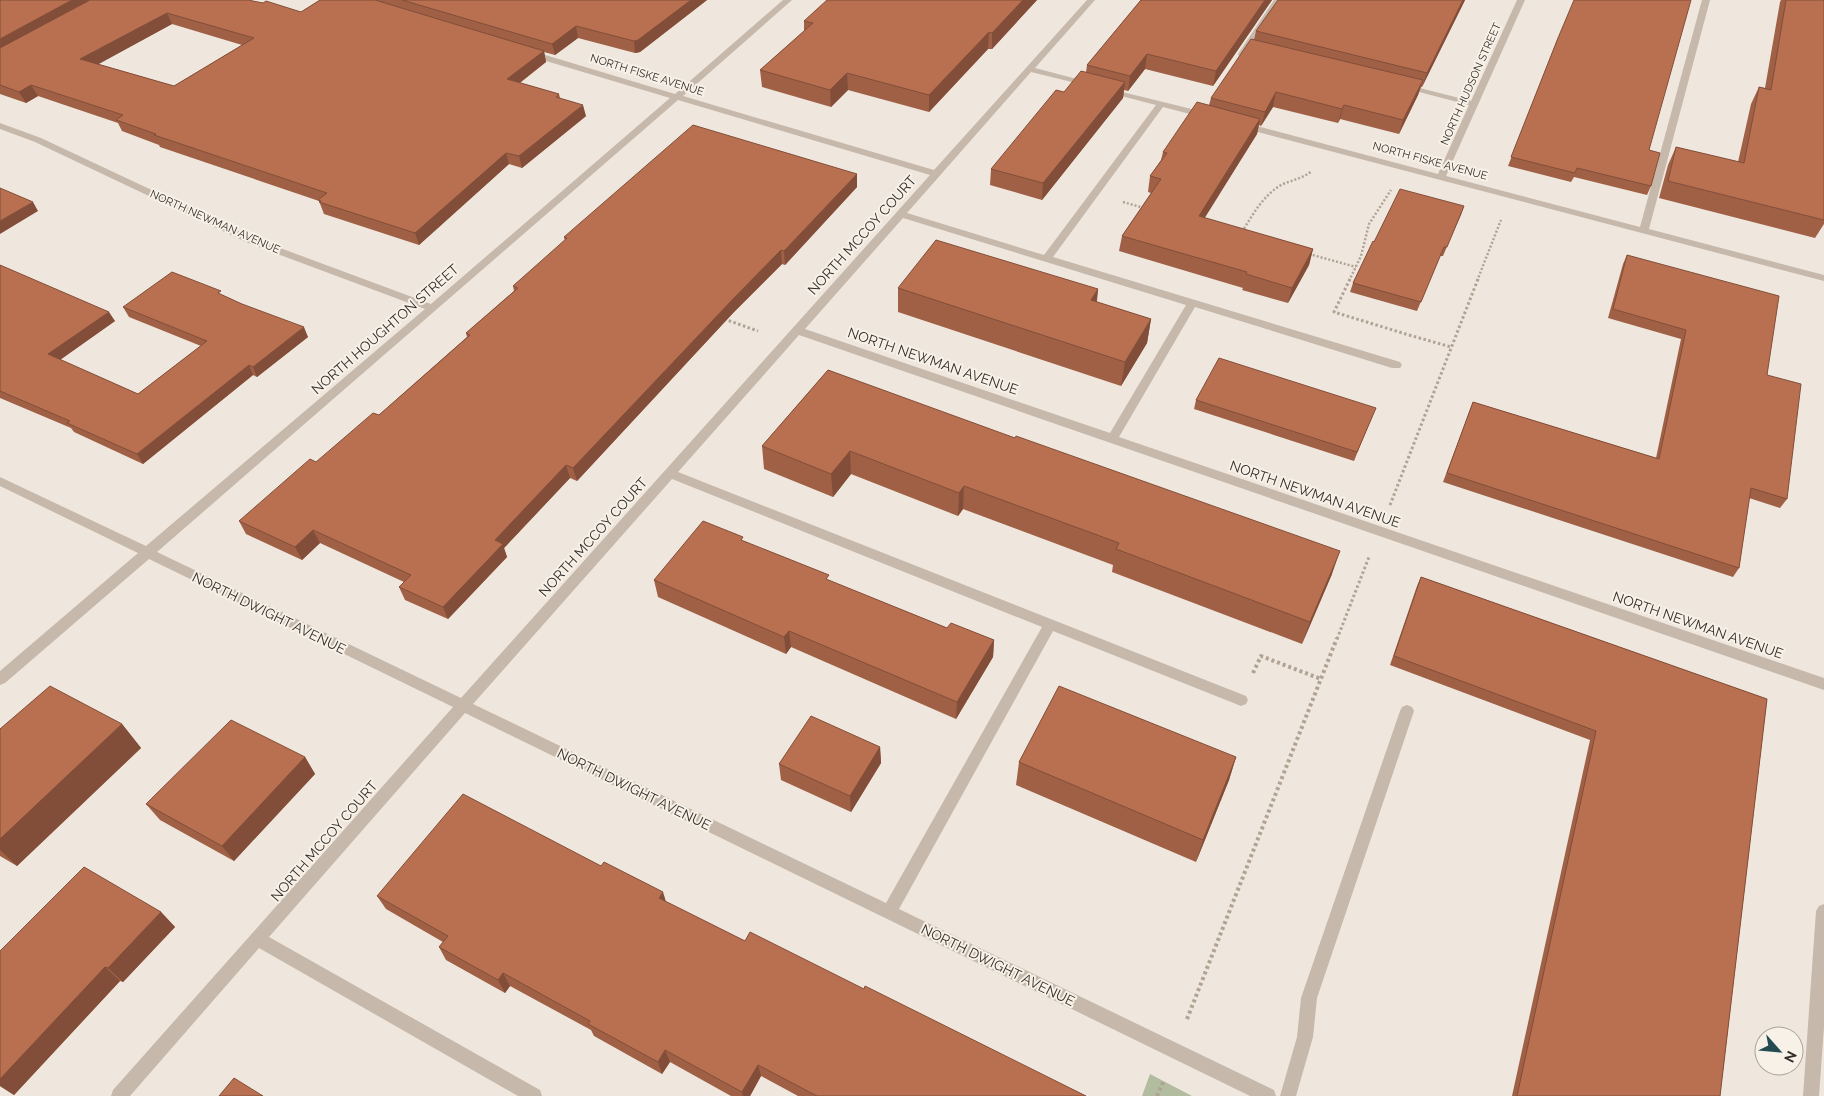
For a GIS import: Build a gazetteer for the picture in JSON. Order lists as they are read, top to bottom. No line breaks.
{"streets":{"street":["NORTH FISKE AVENUE","NORTH HUDSON STREET","NORTH NEWMAN AVENUE","NORTH MCCOY COURT","NORTH HOUGHTON STREET","NORTH DWIGHT AVENUE"]},"crossings":[["NORTH FISKE AVENUE","NORTH HUDSON STREET"],["NORTH FISKE AVENUE","NORTH MCCOY COURT"],["NORTH FISKE AVENUE","NORTH HOUGHTON STREET"],["NORTH NEWMAN AVENUE","NORTH MCCOY COURT"],["NORTH NEWMAN AVENUE","NORTH HOUGHTON STREET"],["NORTH MCCOY COURT","NORTH DWIGHT AVENUE"],["NORTH HOUGHTON STREET","NORTH DWIGHT AVENUE"]],"north":"bottom right"}
